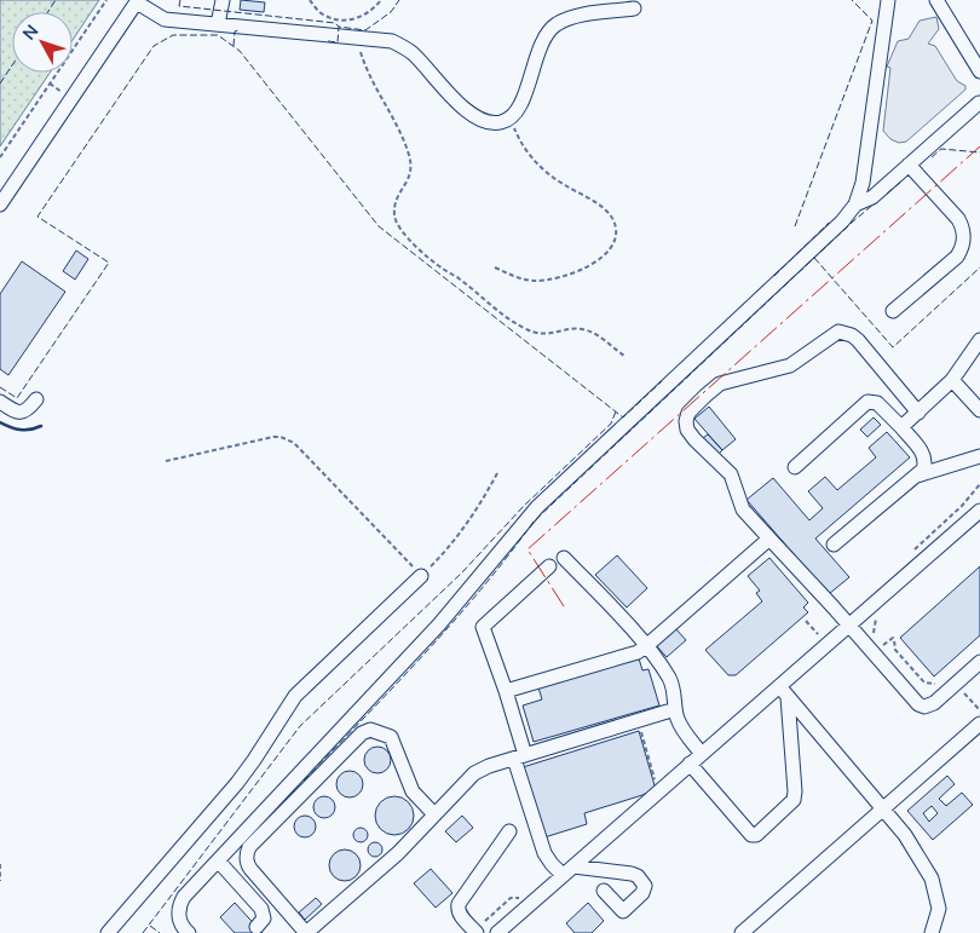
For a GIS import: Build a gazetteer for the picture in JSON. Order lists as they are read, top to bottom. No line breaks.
{"north":"top left"}
